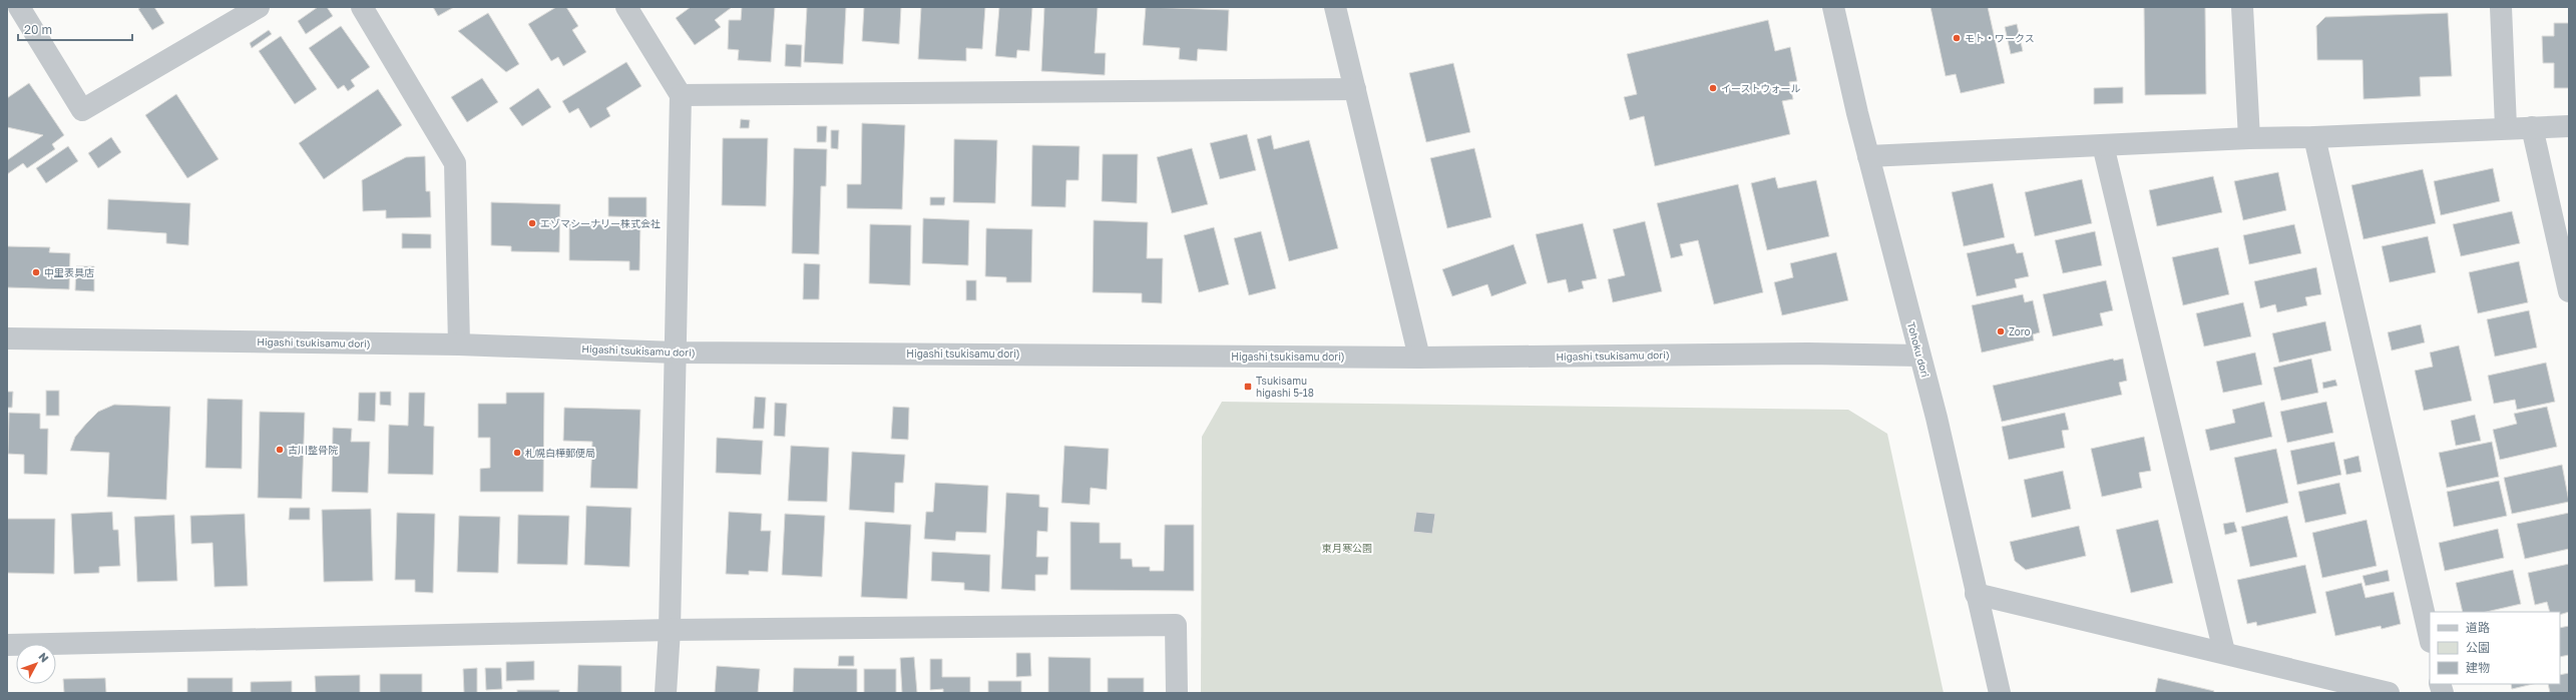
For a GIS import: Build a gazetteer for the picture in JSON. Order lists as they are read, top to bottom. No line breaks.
{"streets":{"street":["Higashi tsukisamu dori)","Tohoku dori"]},"crossings":[["Higashi tsukisamu dori)","Tohoku dori"]],"parks":["東月寒公園"],"places":{"other":["モト・ワークス","イーストウォール","エゾマシーナリー株式会社","中里表具店","Zoro","古川整骨院","札幌白樺郵便局"],"transit":["Tsukisamu higashi 5-18"]},"legend":["道路","公園","建物"],"scale_bar":"20 m","north":"top right"}
